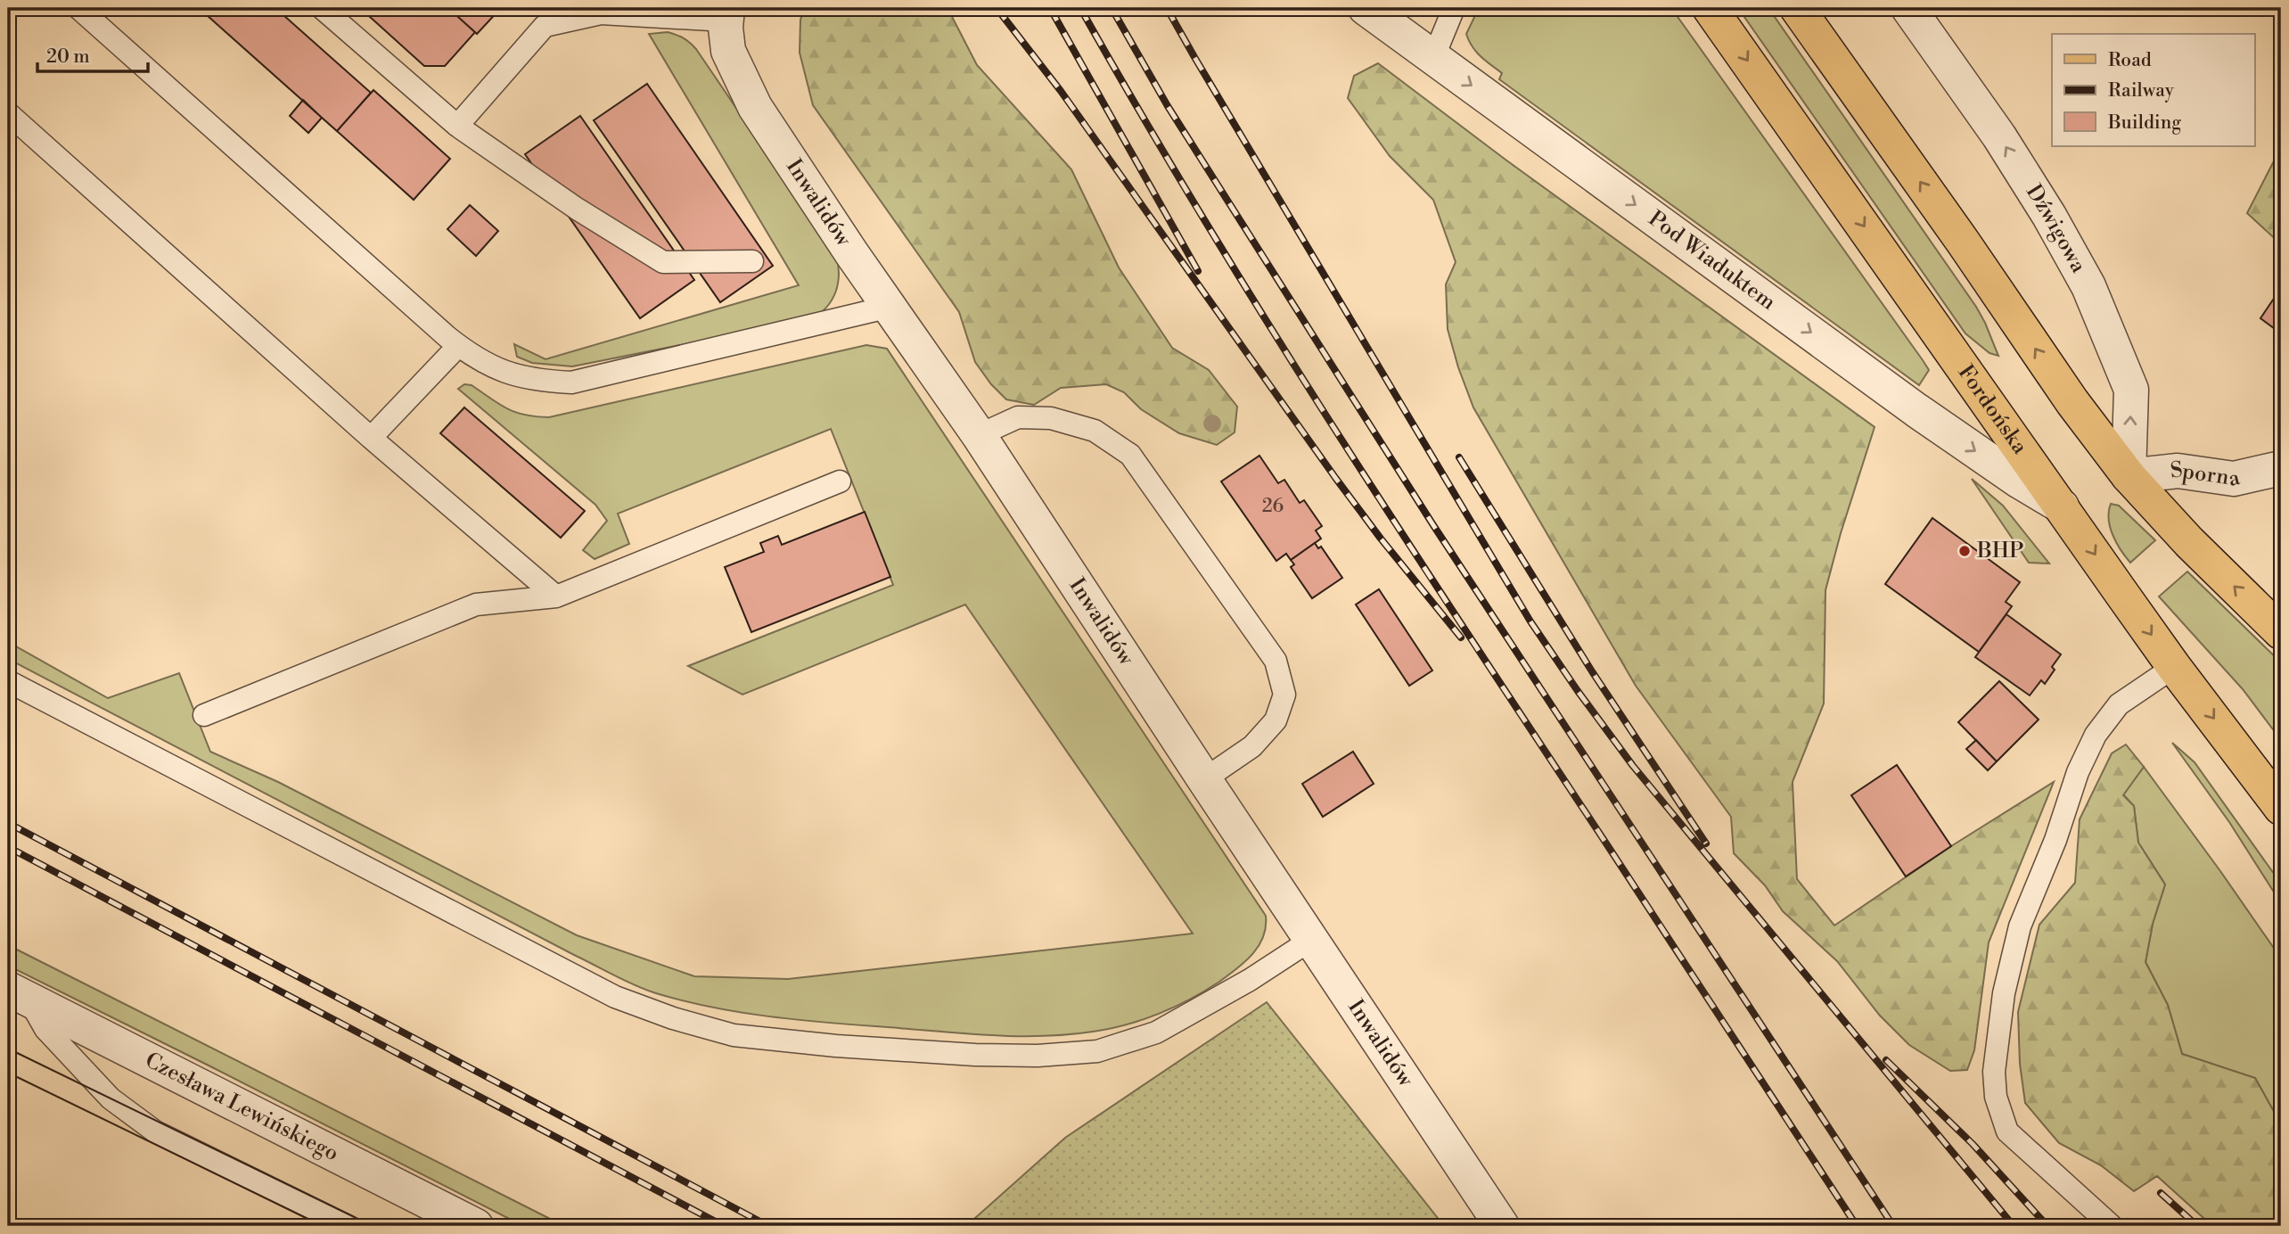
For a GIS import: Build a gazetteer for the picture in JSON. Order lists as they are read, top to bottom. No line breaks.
{"streets":{"main road":["Fordońska"],"street":["Inwalidów","Dźwigowa","Pod Wiaduktem","Sporna","Czesława Lewińskiego"]},"crossings":[["Dźwigowa","Sporna"],["Pod Wiaduktem","Fordońska"]],"one_way":["Dźwigowa","Pod Wiaduktem"],"places":["BHP"],"house_numbers":["26"],"legend":["Road","Railway","Building"],"scale_bar":"20 m"}
